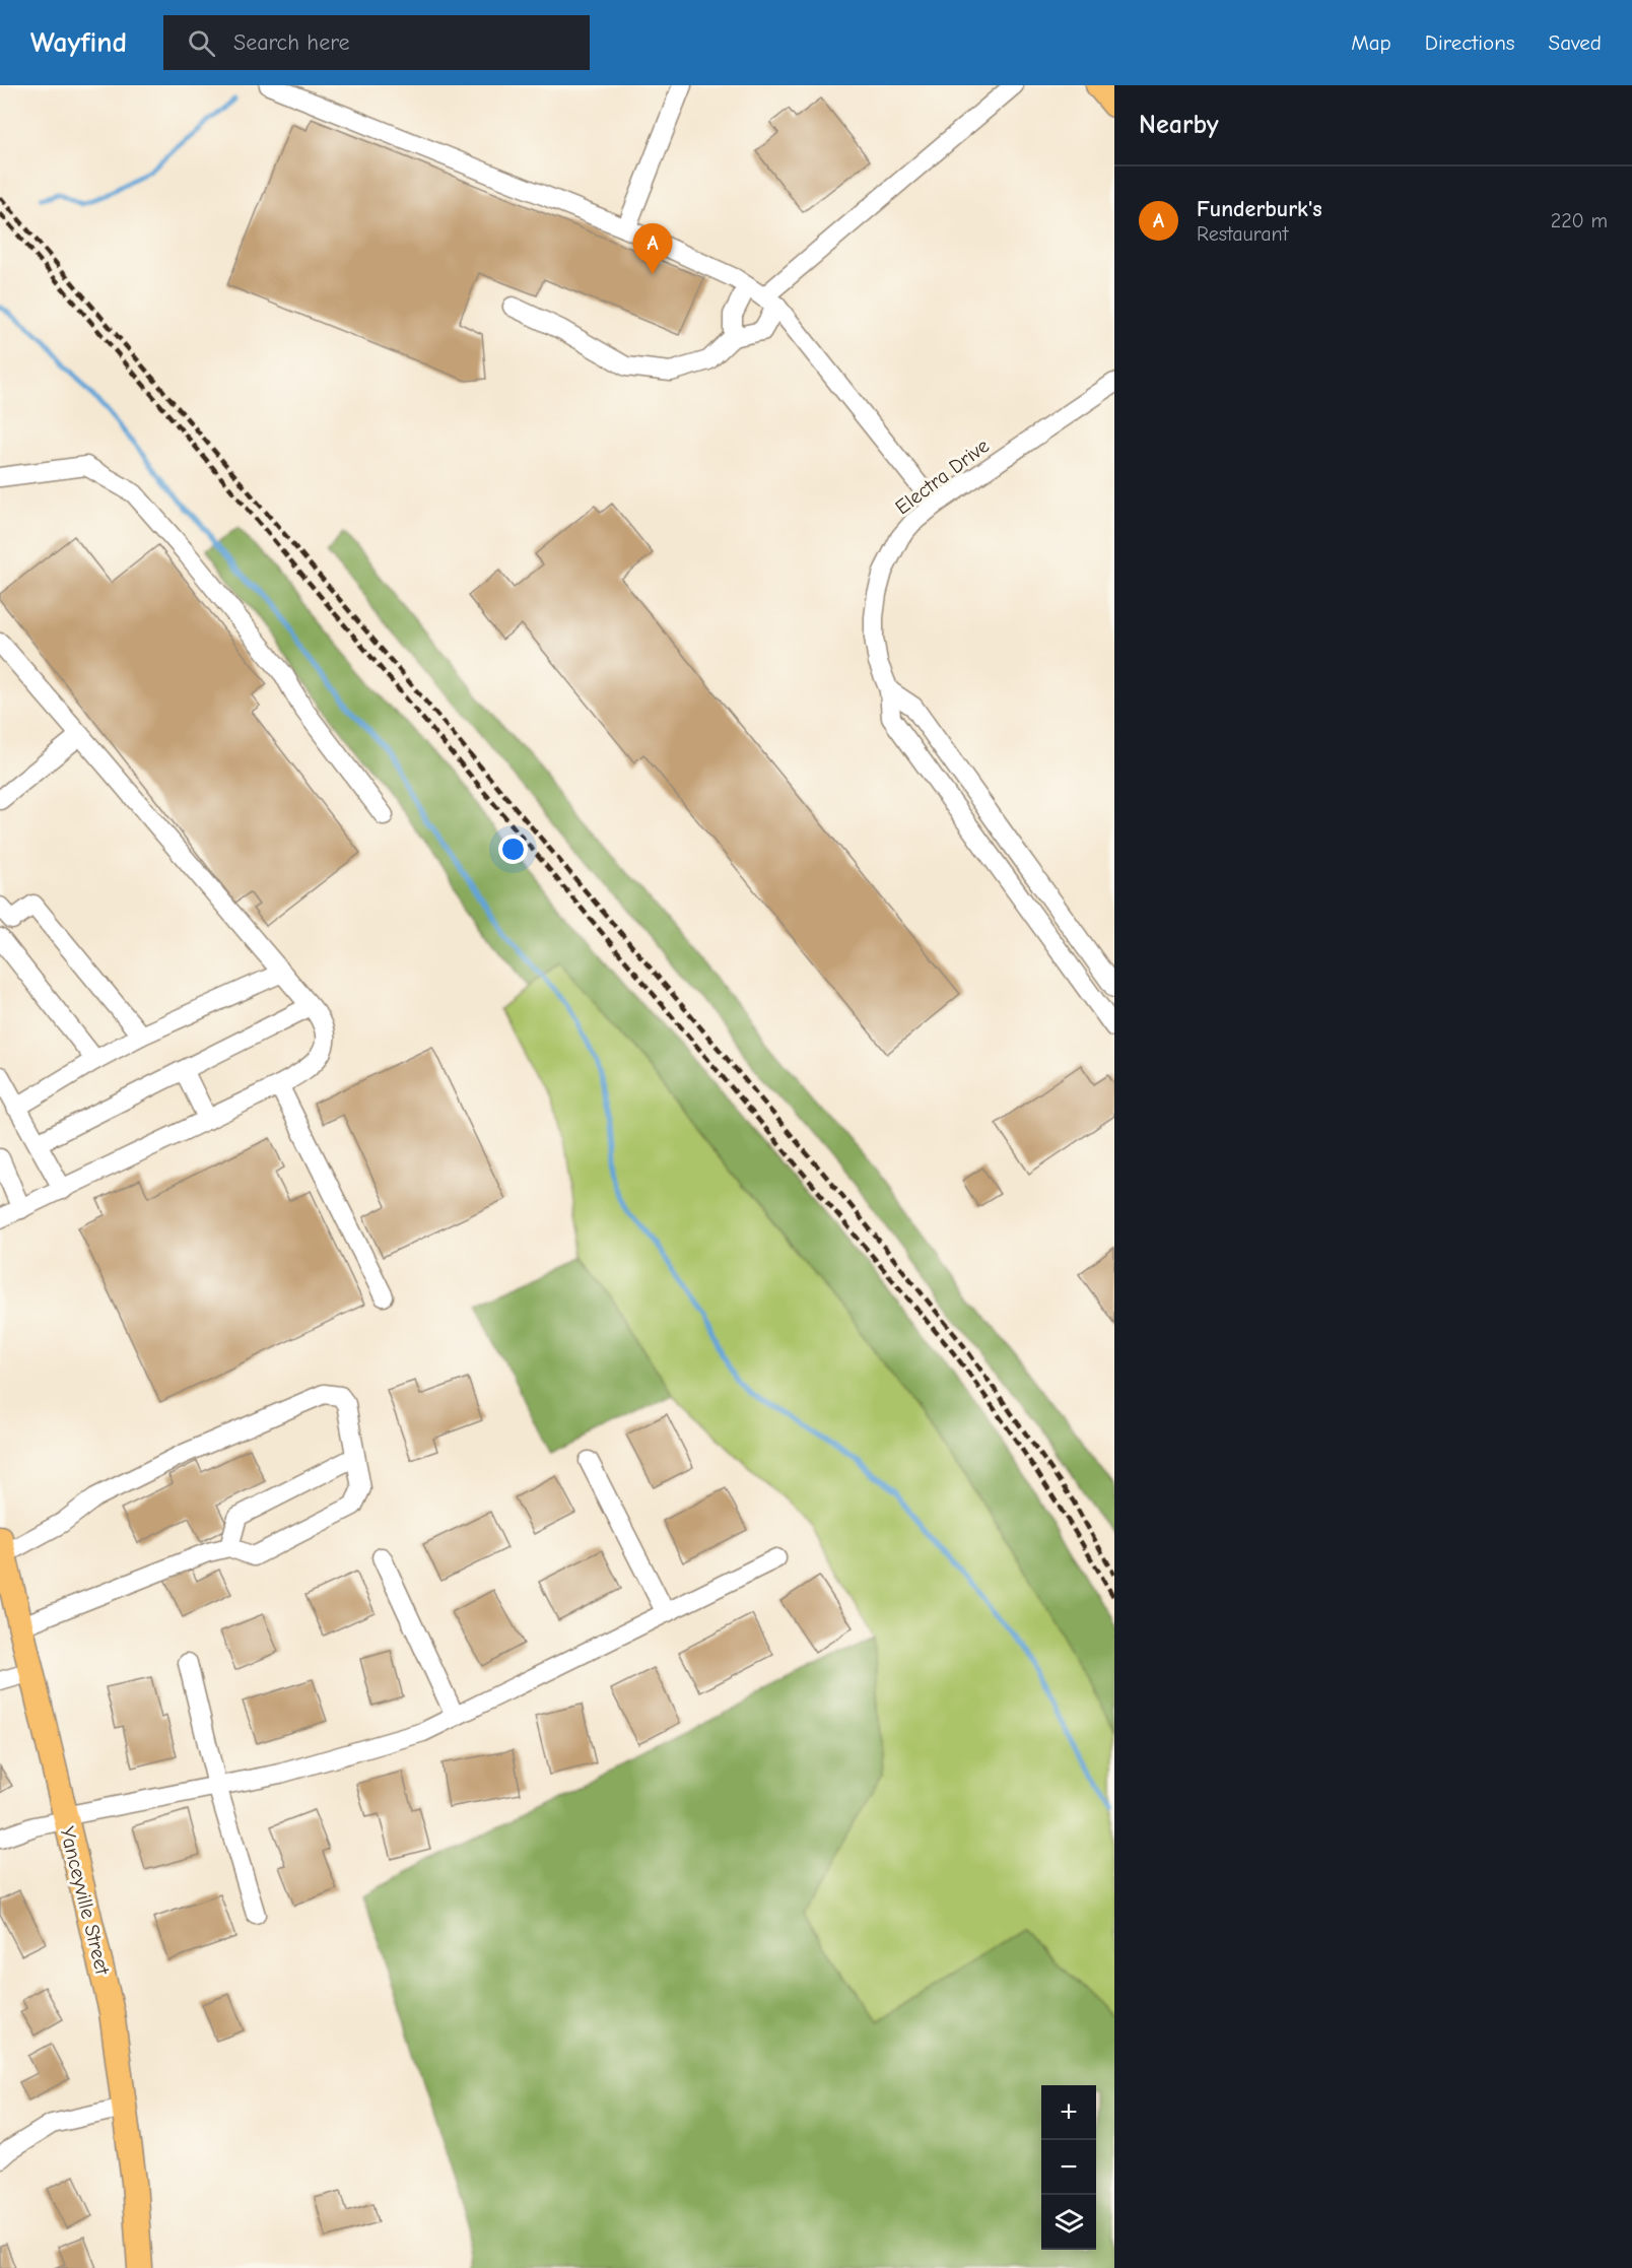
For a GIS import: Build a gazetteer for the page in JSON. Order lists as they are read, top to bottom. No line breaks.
{"streets":{"main road":["Yanceyville Street"],"street":["Electra Drive"]},"page":{"header":"Wayfind","search":"Search here","nav":["Map","Directions","Saved"],"heading":"Nearby","list":[{"mark":"A","name":"Funderburk's","note":"Restaurant","value":"220 m"}],"pins":"A","map_buttons":["+","−"]}}
